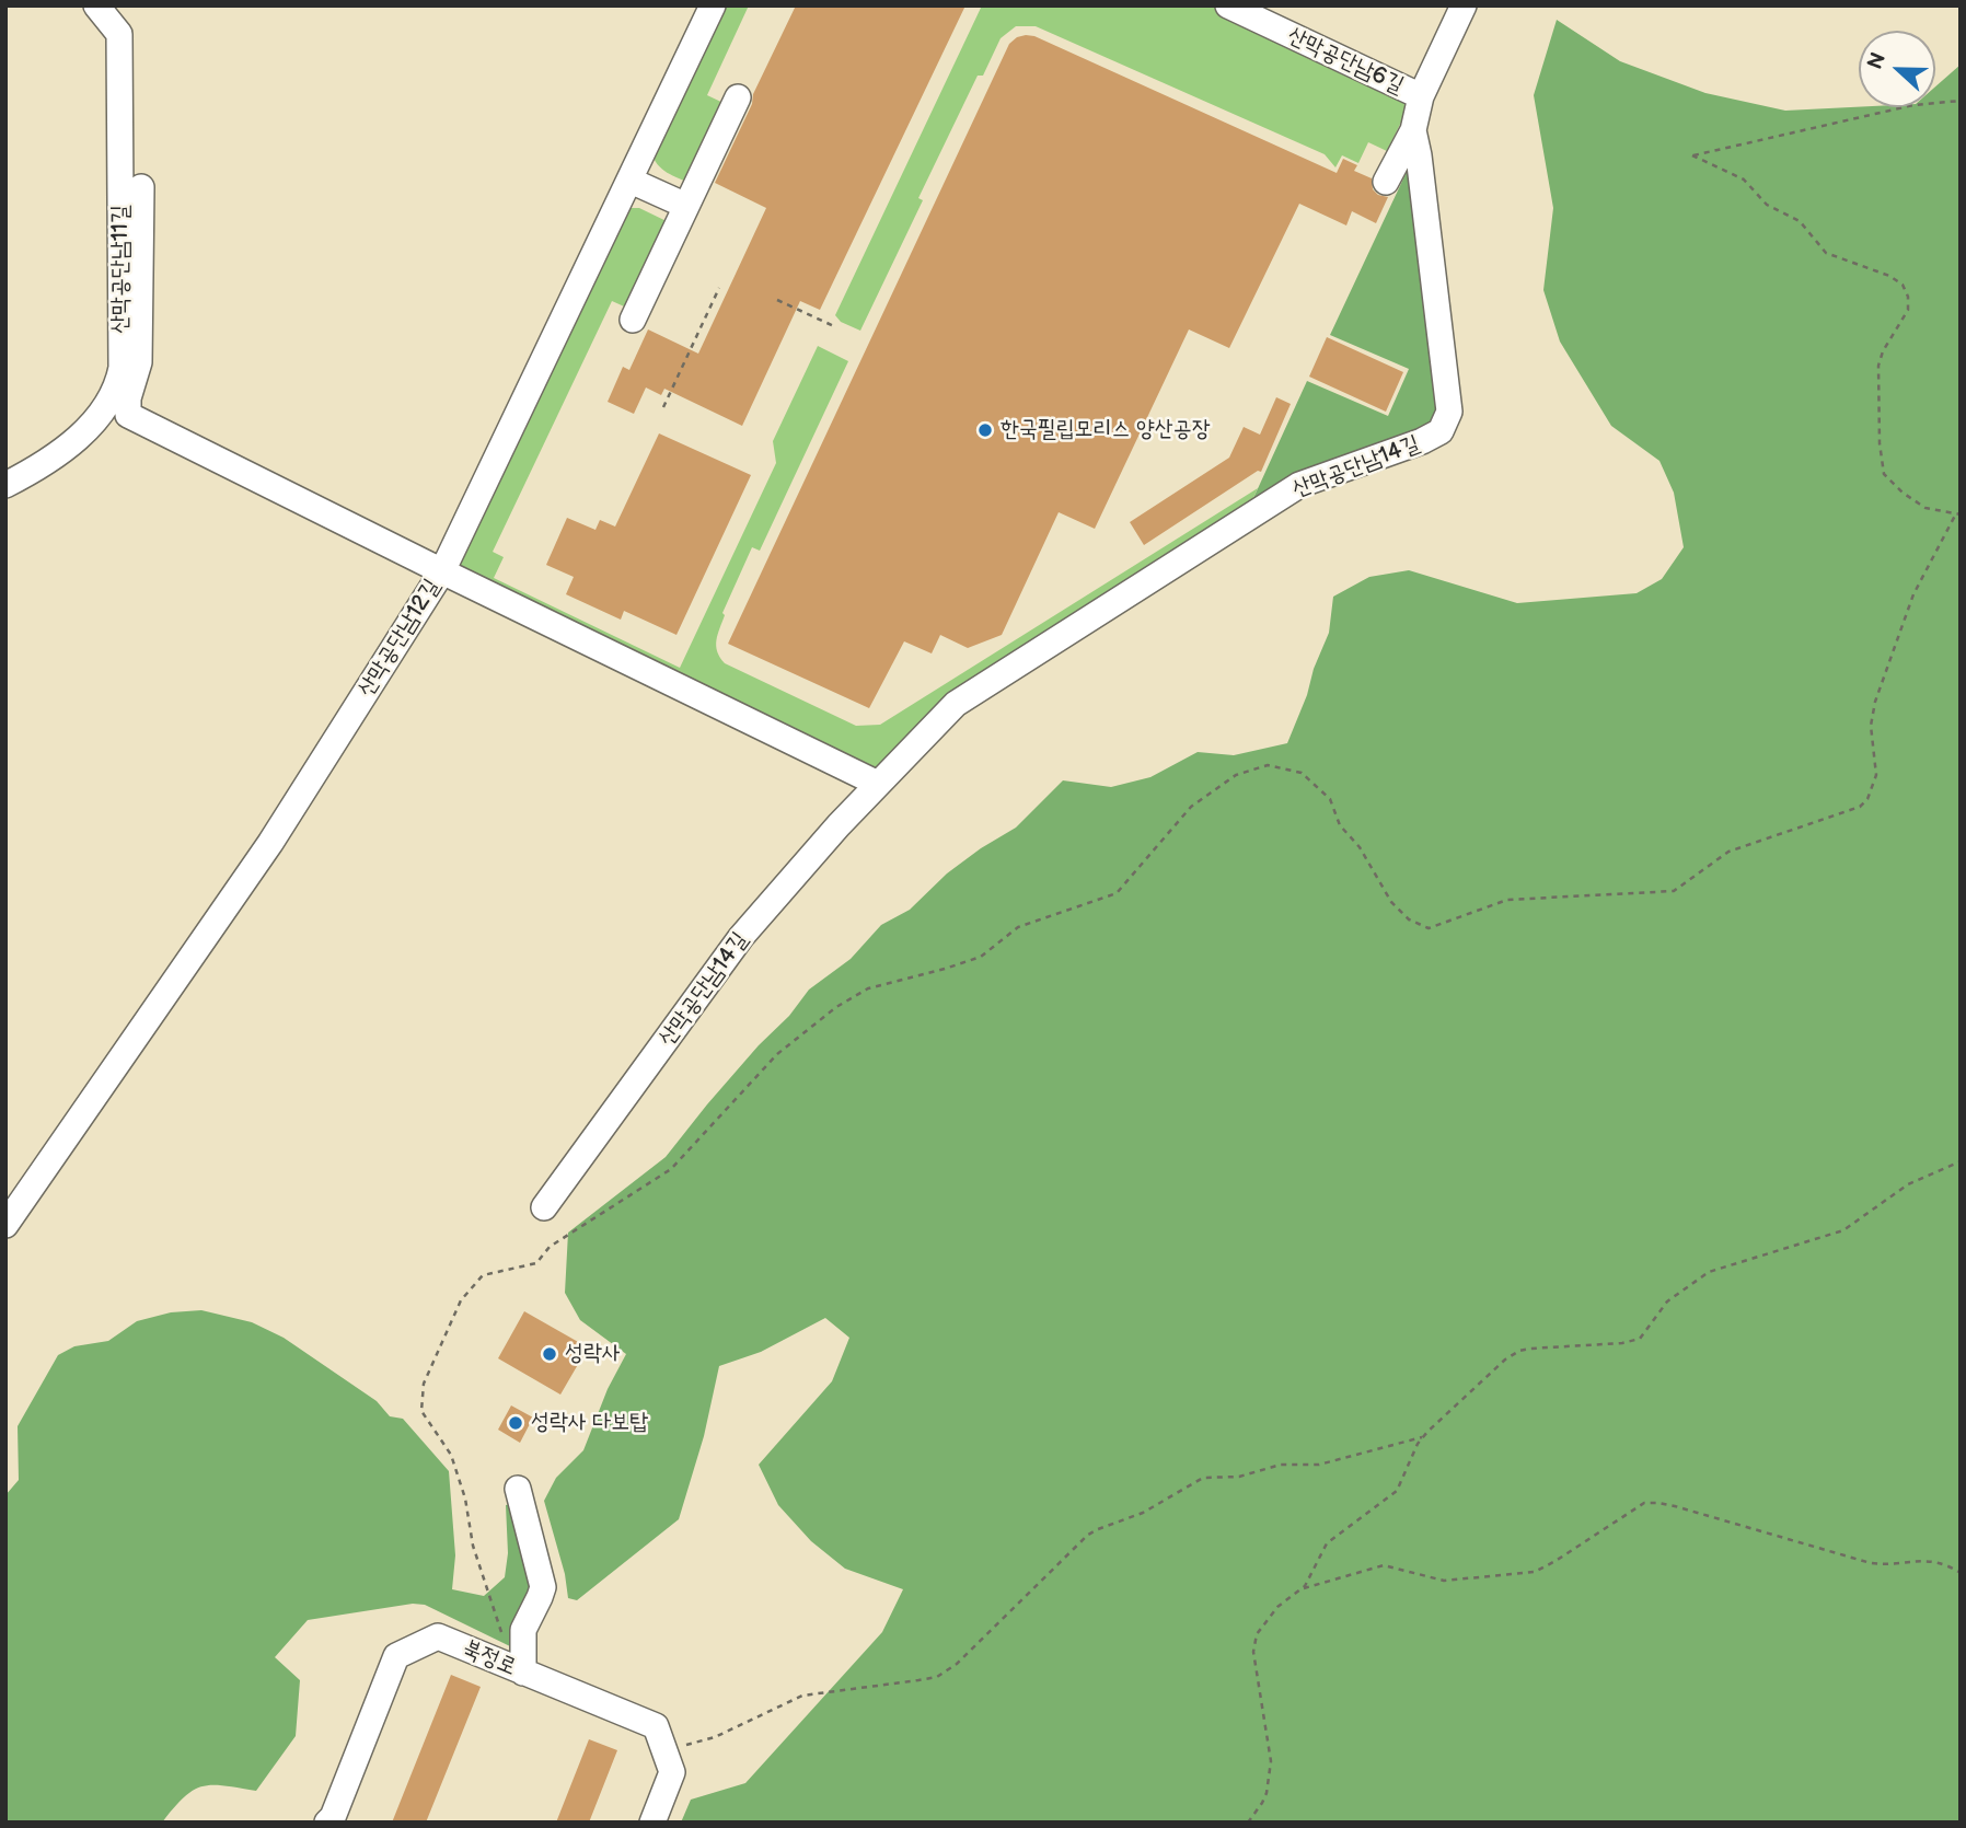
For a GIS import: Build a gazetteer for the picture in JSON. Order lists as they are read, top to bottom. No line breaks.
{"streets":{"street":["산막공단남6길","산막공단남11길","산막공단남14길","산막공단남12길","북정로"]},"crossings":[["산막공단남6길","산막공단남14길"]],"places":["한국필립모리스 양산공장","성락사","성락사 다보탑"],"north":"left"}
